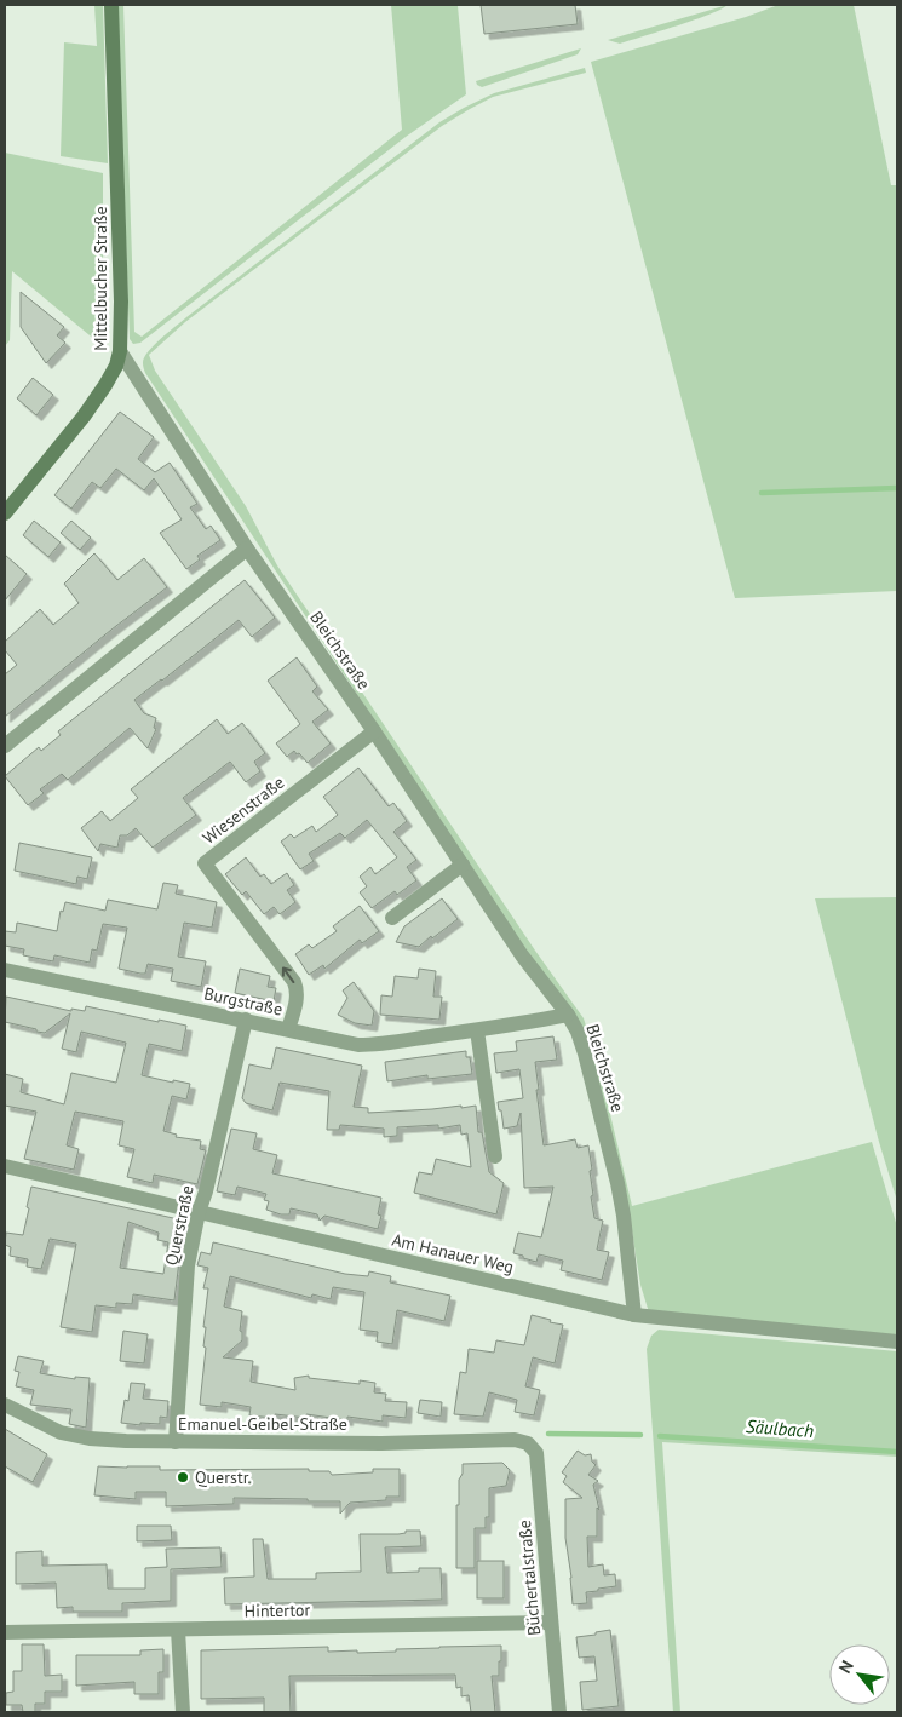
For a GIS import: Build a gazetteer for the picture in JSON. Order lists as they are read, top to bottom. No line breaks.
{"streets":{"main road":["Mittelbucher Straße"],"street":["Bleichstraße","Wiesenstraße","Burgstraße","Querstraße","Am Hanauer Weg","Emanuel-Geibel-Straße","Büchertalstraße","Hintertor"]},"crossings":[["Mittelbucher Straße","Bleichstraße"],["Bleichstraße","Wiesenstraße"],["Bleichstraße","Burgstraße"],["Bleichstraße","Am Hanauer Weg"],["Wiesenstraße","Burgstraße"],["Burgstraße","Querstraße"],["Querstraße","Am Hanauer Weg"],["Querstraße","Emanuel-Geibel-Straße"],["Emanuel-Geibel-Straße","Büchertalstraße"],["Büchertalstraße","Hintertor"]],"water":["Säulbach"],"places":["Querstr."],"north":"top left"}
